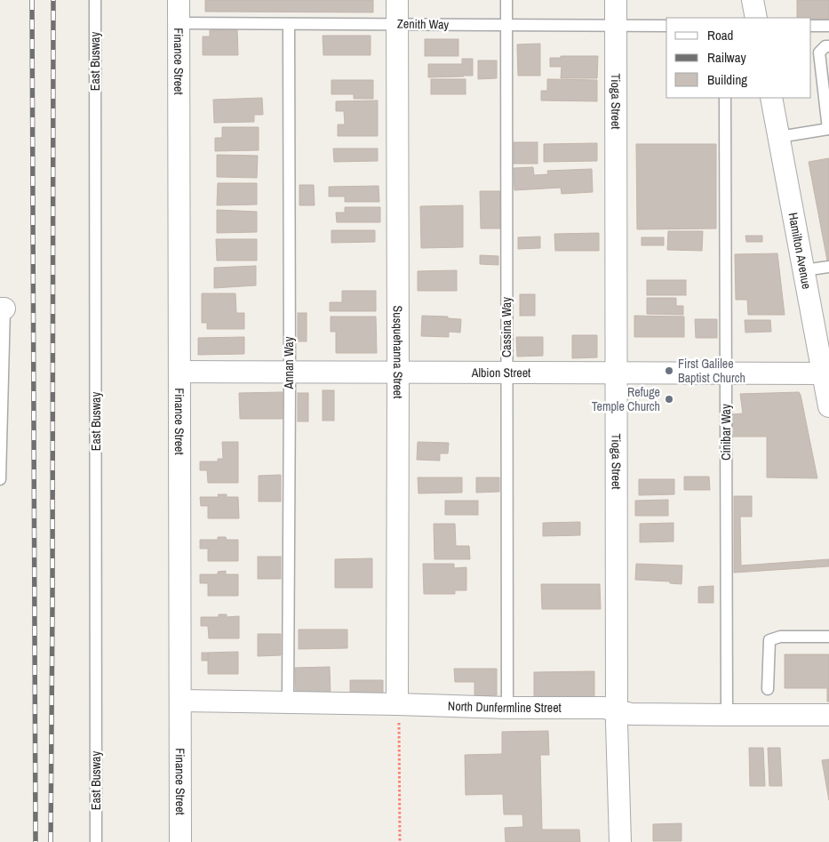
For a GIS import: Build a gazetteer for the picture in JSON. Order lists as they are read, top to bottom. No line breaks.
{"streets":{"street":["Finance Street","Tioga Street","Hamilton Avenue","Susquehanna Street","Albion Street","North Dunfermline Street"],"lane":["Zenith Way","East Busway","Cassina Way","Annan Way","Cinibar Way"]},"crossings":[["Zenith Way","Finance Street"],["Zenith Way","Tioga Street"],["Zenith Way","Cassina Way"],["Zenith Way","Susquehanna Street"],["Zenith Way","Annan Way"],["Finance Street","Albion Street"],["Finance Street","North Dunfermline Street"],["Tioga Street","Albion Street"],["Tioga Street","North Dunfermline Street"],["Hamilton Avenue","Albion Street"],["Cassina Way","Albion Street"],["Cassina Way","North Dunfermline Street"],["Susquehanna Street","Albion Street"],["Susquehanna Street","North Dunfermline Street"],["Annan Way","Albion Street"],["Annan Way","North Dunfermline Street"],["Albion Street","Cinibar Way"],["Cinibar Way","North Dunfermline Street"]],"places":["First Galilee Baptist Church","Refuge Temple Church"],"legend":["Road","Railway","Building"]}
